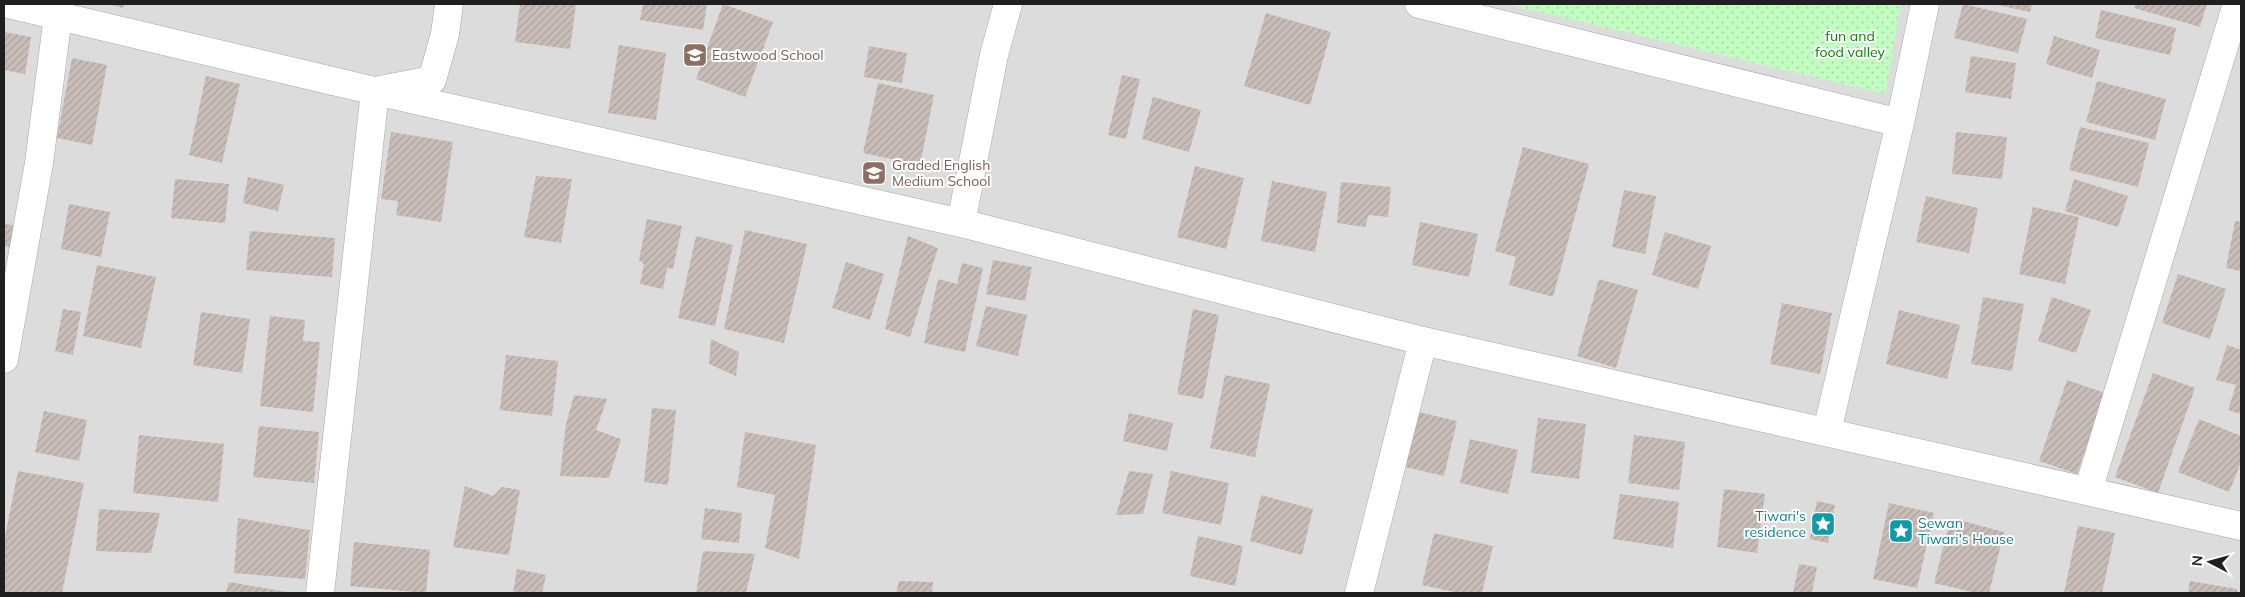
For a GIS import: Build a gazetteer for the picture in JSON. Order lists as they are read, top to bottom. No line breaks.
{"parks":["fun and food valley"],"places":{"school or university":["Eastwood School","Graded English Medium School"],"place":["Tiwari's residence","Sewan Tiwari's House"]},"north":"left"}
